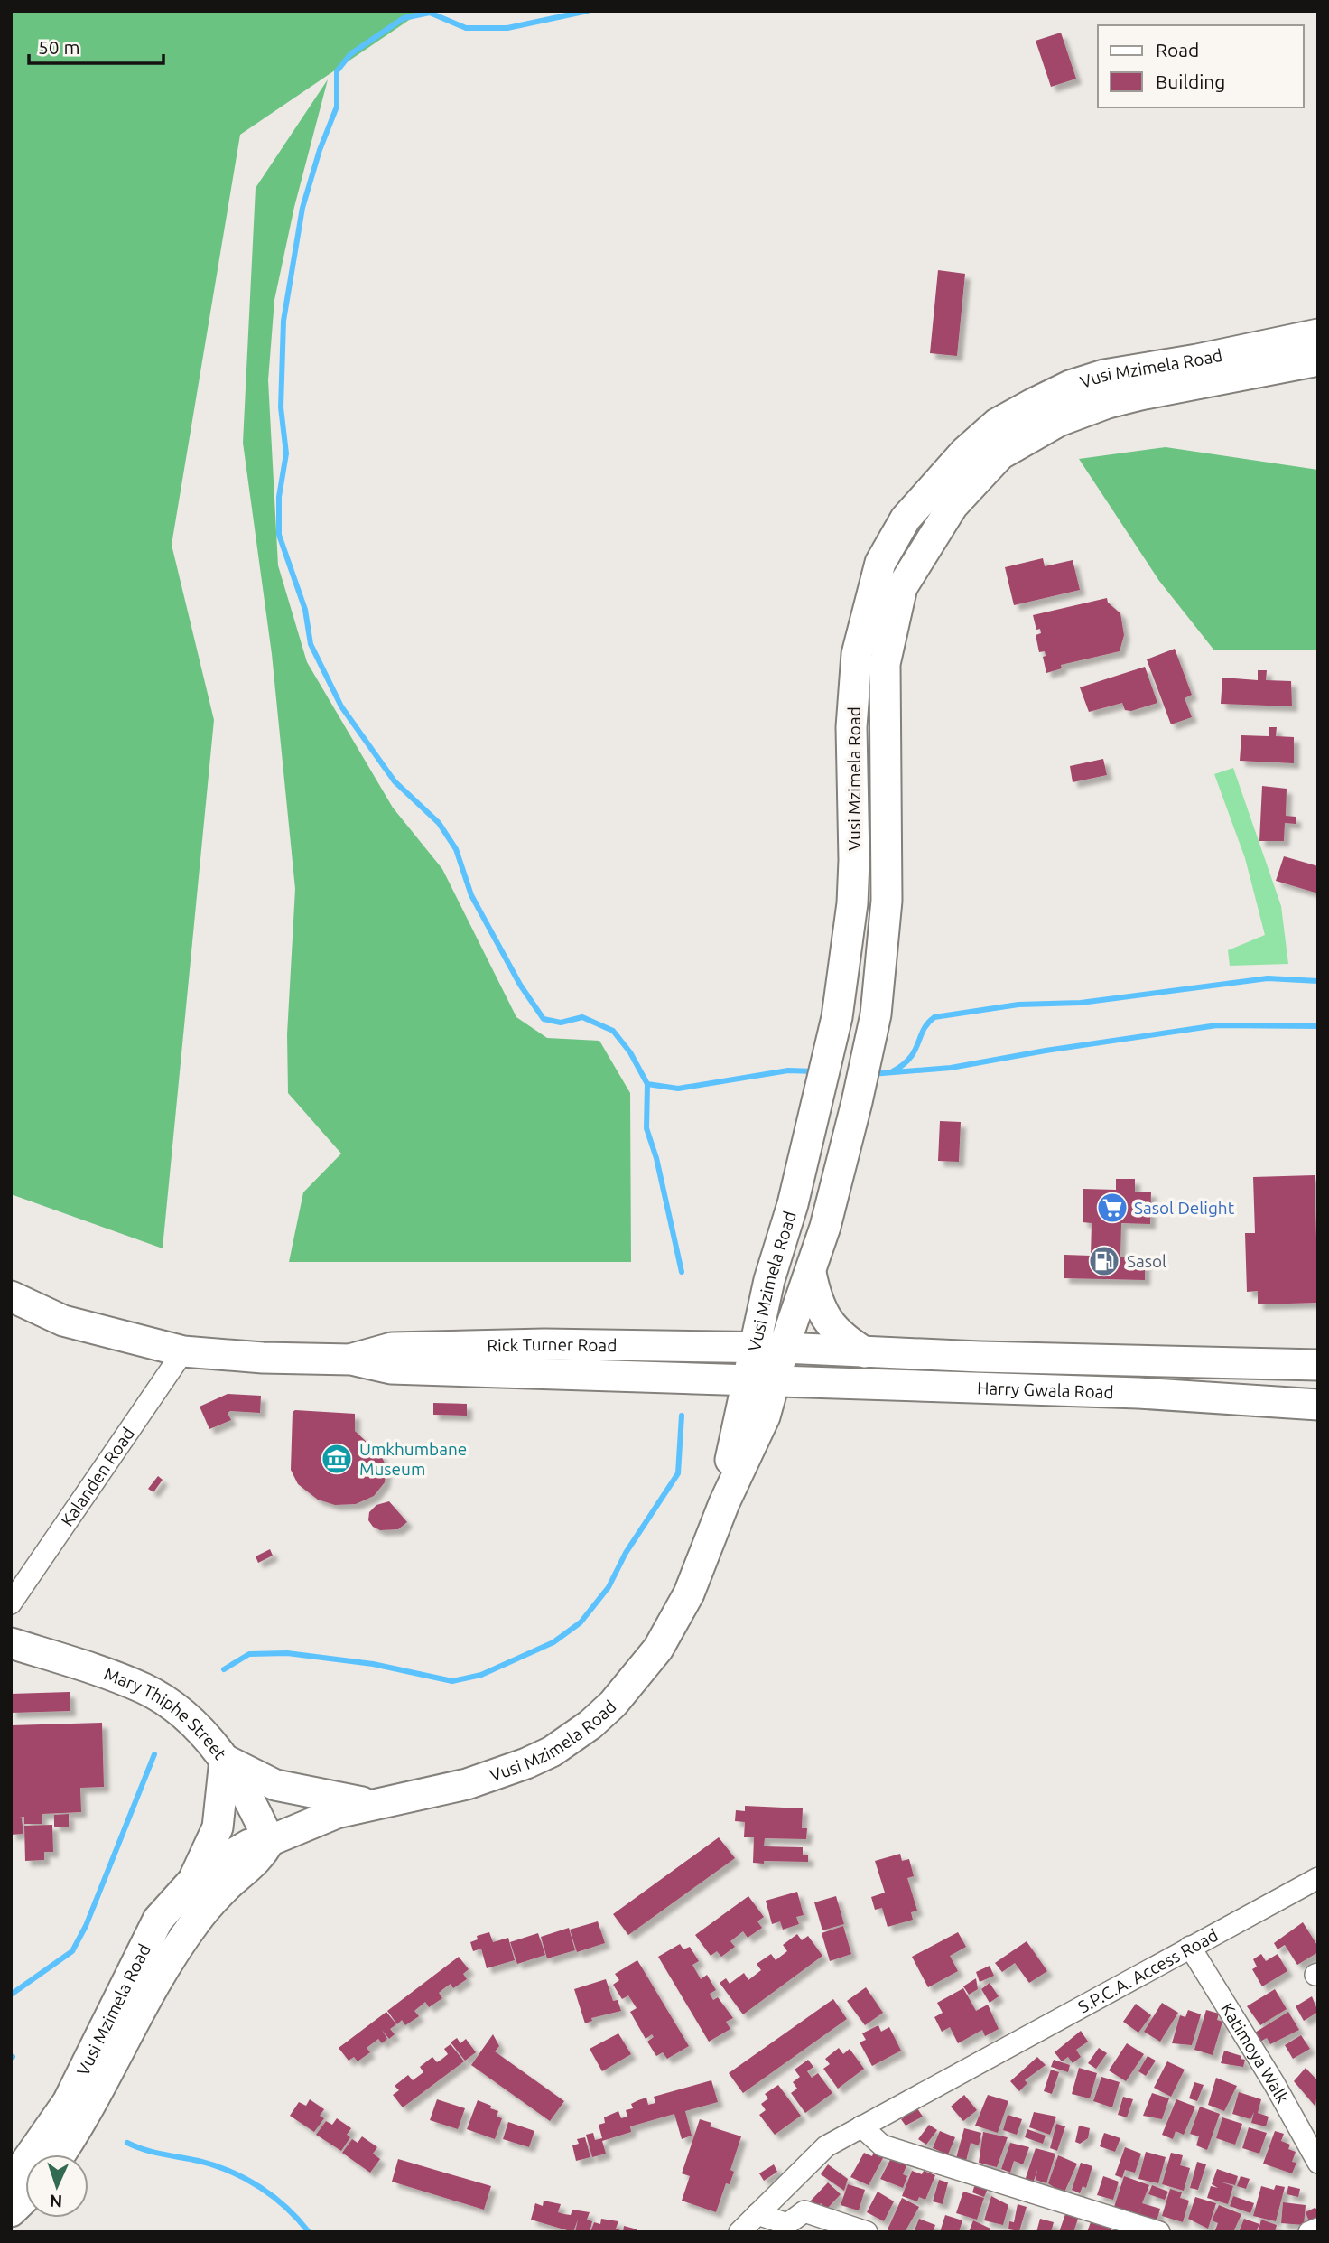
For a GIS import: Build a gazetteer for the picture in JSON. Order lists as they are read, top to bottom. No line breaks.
{"streets":{"main road":["Vusi Mzimela Road","Rick Turner Road","Harry Gwala Road","Mary Thiphe Street"],"street":["Kalanden Road","S.P.C.A. Access Road","Katimoya Walk"]},"crossings":[["Vusi Mzimela Road","Rick Turner Road"],["Vusi Mzimela Road","Harry Gwala Road"],["Vusi Mzimela Road","Mary Thiphe Street"],["Rick Turner Road","Harry Gwala Road"],["Rick Turner Road","Kalanden Road"],["S.P.C.A. Access Road","Katimoya Walk"]],"places":{"supermarket":["Sasol Delight"],"fuel station":["Sasol"],"museum":["Umkhumbane Museum"]},"legend":["Road","Building"],"scale_bar":"50 m","north":"bottom"}
